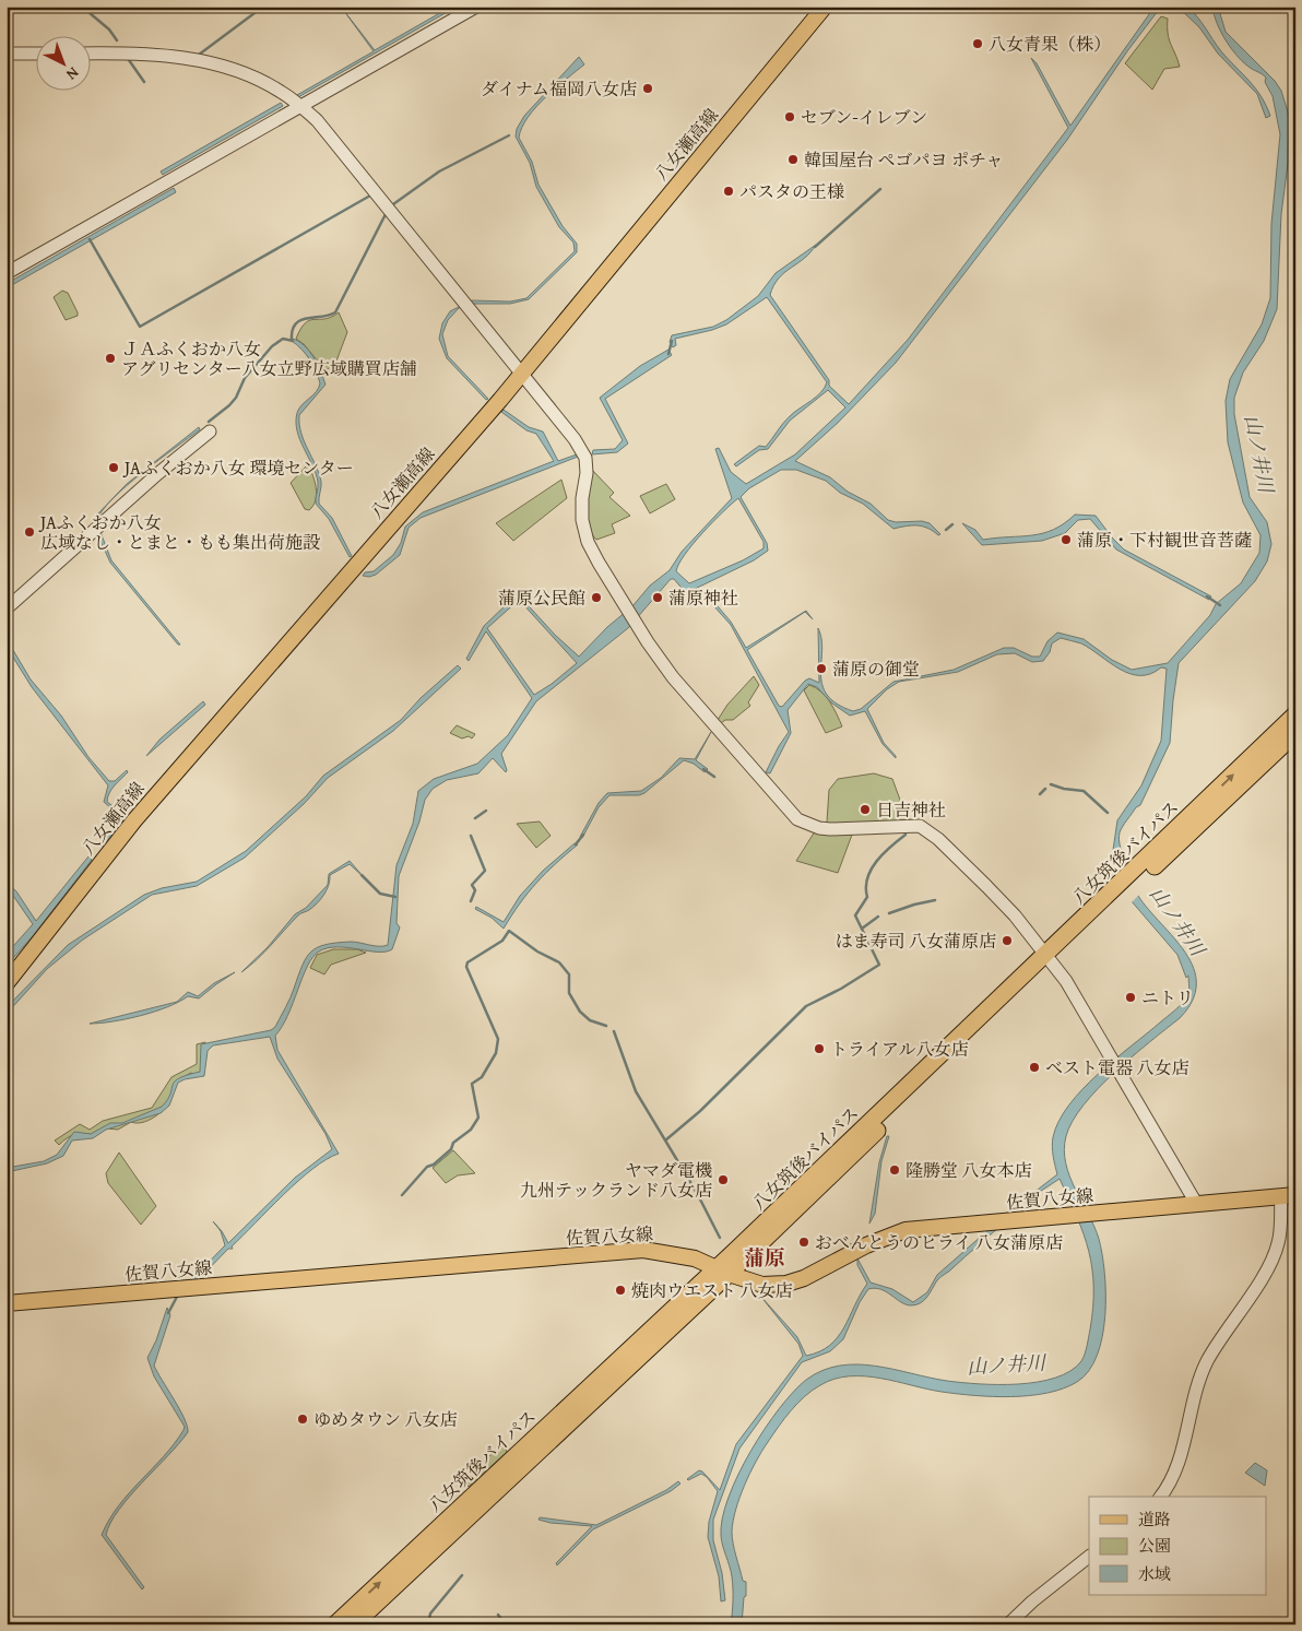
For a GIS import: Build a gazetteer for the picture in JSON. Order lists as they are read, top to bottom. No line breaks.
{"streets":{"highway":["八女筑後バイパス"],"main road":["八女瀬高線","佐賀八女線"]},"crossings":[["八女筑後バイパス","佐賀八女線"]],"districts":["蒲原"],"water":["山ノ井川"],"places":["八女青果（株）","ダイナム福岡八女店","セブン-イレブン","韓国屋台 ペゴパヨ ポチャ","パスタの王様","ＪＡふくおか八女 アグリセンター八女立野広域購買店舗","JAふくおか八女 環境センター","JAふくおか八女 広域なし・とまと・もも集出荷施設","蒲原・下村観世音菩薩","蒲原公民館","蒲原神社","蒲原の御堂","日吉神社","はま寿司 八女蒲原店","ニトリ","トライアル八女店","ベスト電器 八女店","隆勝堂 八女本店","ヤマダ電機 九州テックランド八女店","おべんとうのヒライ 八女蒲原店","焼肉ウエスト 八女店","ゆめタウン 八女店"],"legend":["道路","公園","水域"],"north":"bottom right"}
